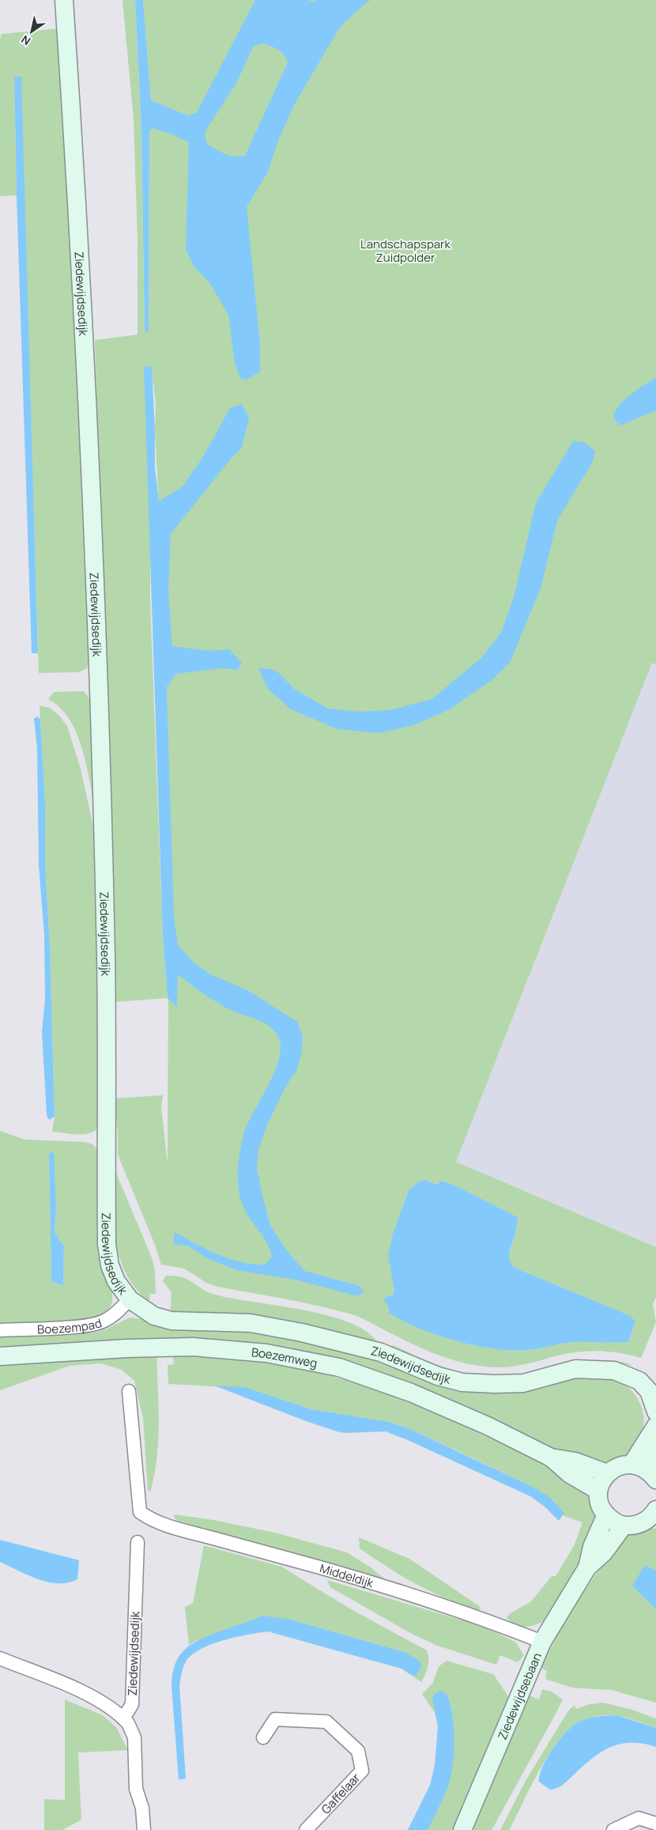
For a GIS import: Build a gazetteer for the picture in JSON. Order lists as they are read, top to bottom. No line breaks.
{"streets":{"street":["Ziedewijdsedijk","Boezempad","Boezemweg","Middeldijk","Ziedewijdsebaan","Gaffelaar"]},"crossings":[["Ziedewijdsedijk","Boezempad"],["Middeldijk","Ziedewijdsebaan"]],"parks":["Landschapspark Zuidpolder"],"north":"bottom left"}
